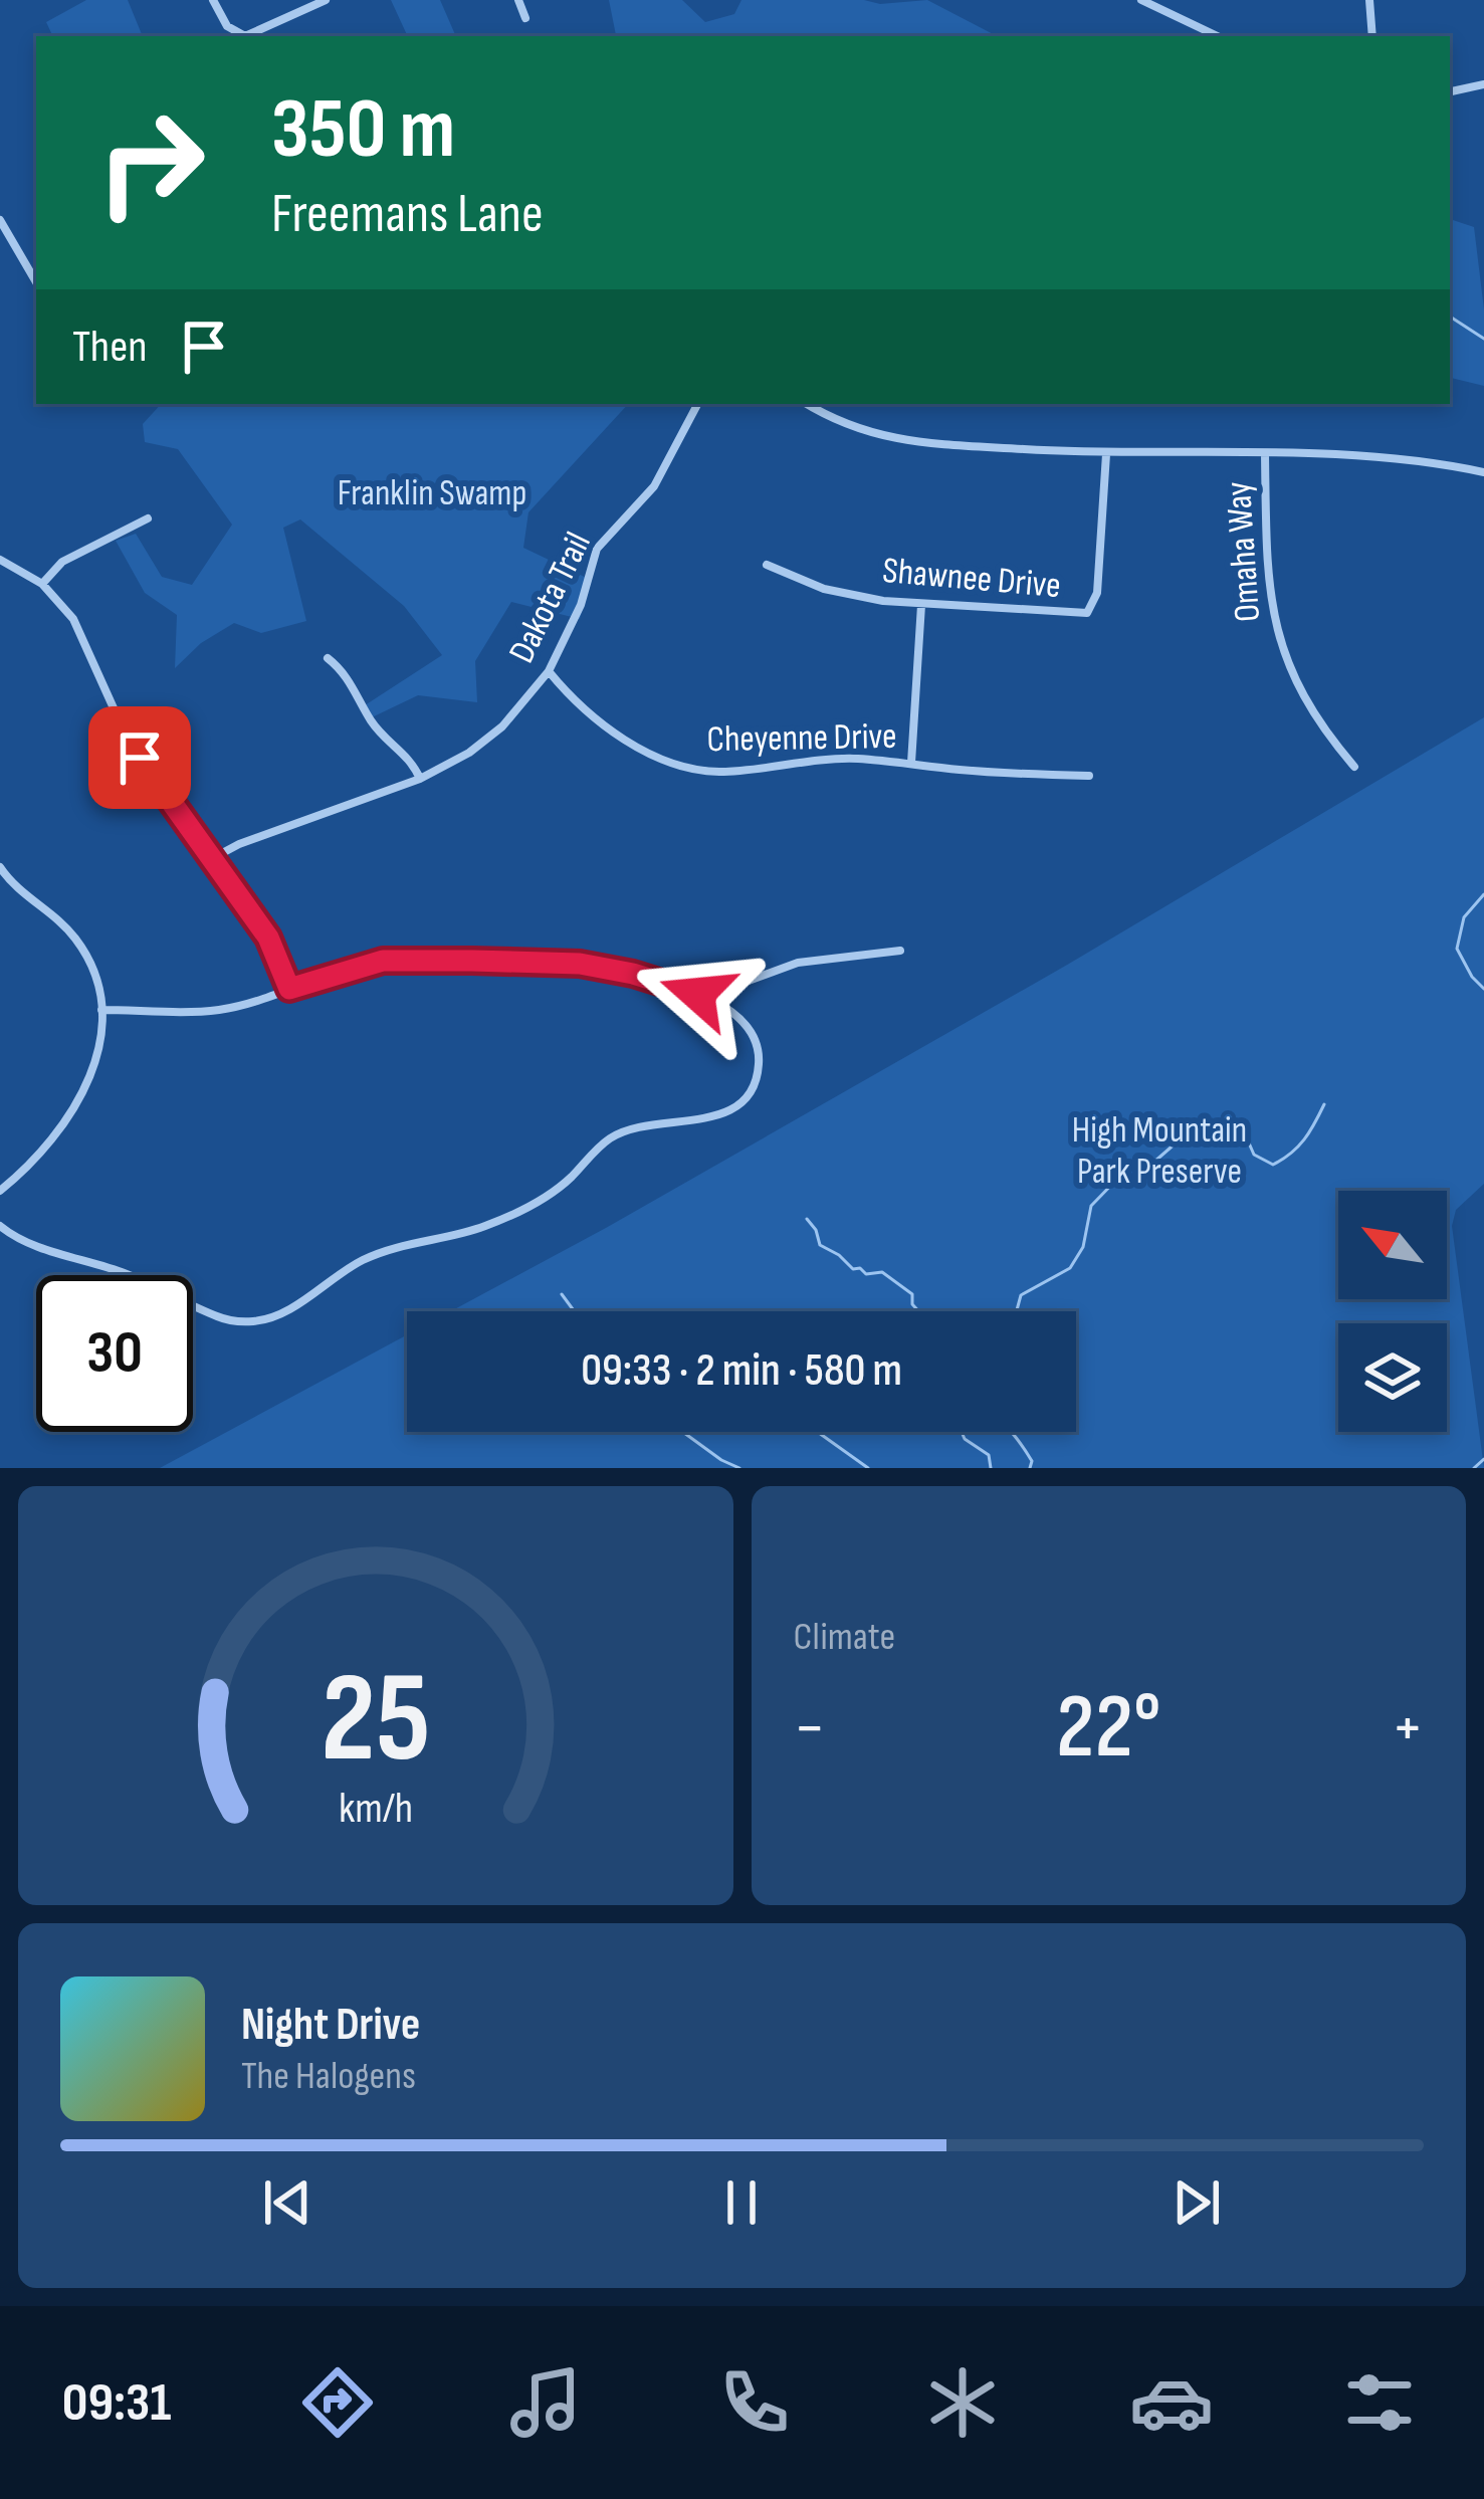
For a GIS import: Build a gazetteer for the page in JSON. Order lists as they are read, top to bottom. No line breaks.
{"streets":{"street":["Omaha Way","Shawnee Drive","Dakota Trail","Cheyenne Drive"]},"crossings":[["Dakota Trail","Cheyenne Drive"]],"parks":["Franklin Swamp","High Mountain Park Preserve"],"north":"top left","page":{"turn":["350 m","Freemans Lane"],"then":"Then","limit":"30","trip":"09:33 · 2 min · 580 m","tile":"Climate","heat":["−","22°","+"],"song":["Night Drive","The Halogens"],"tabs":"09:31","gauge":["25","km/h"]}}
